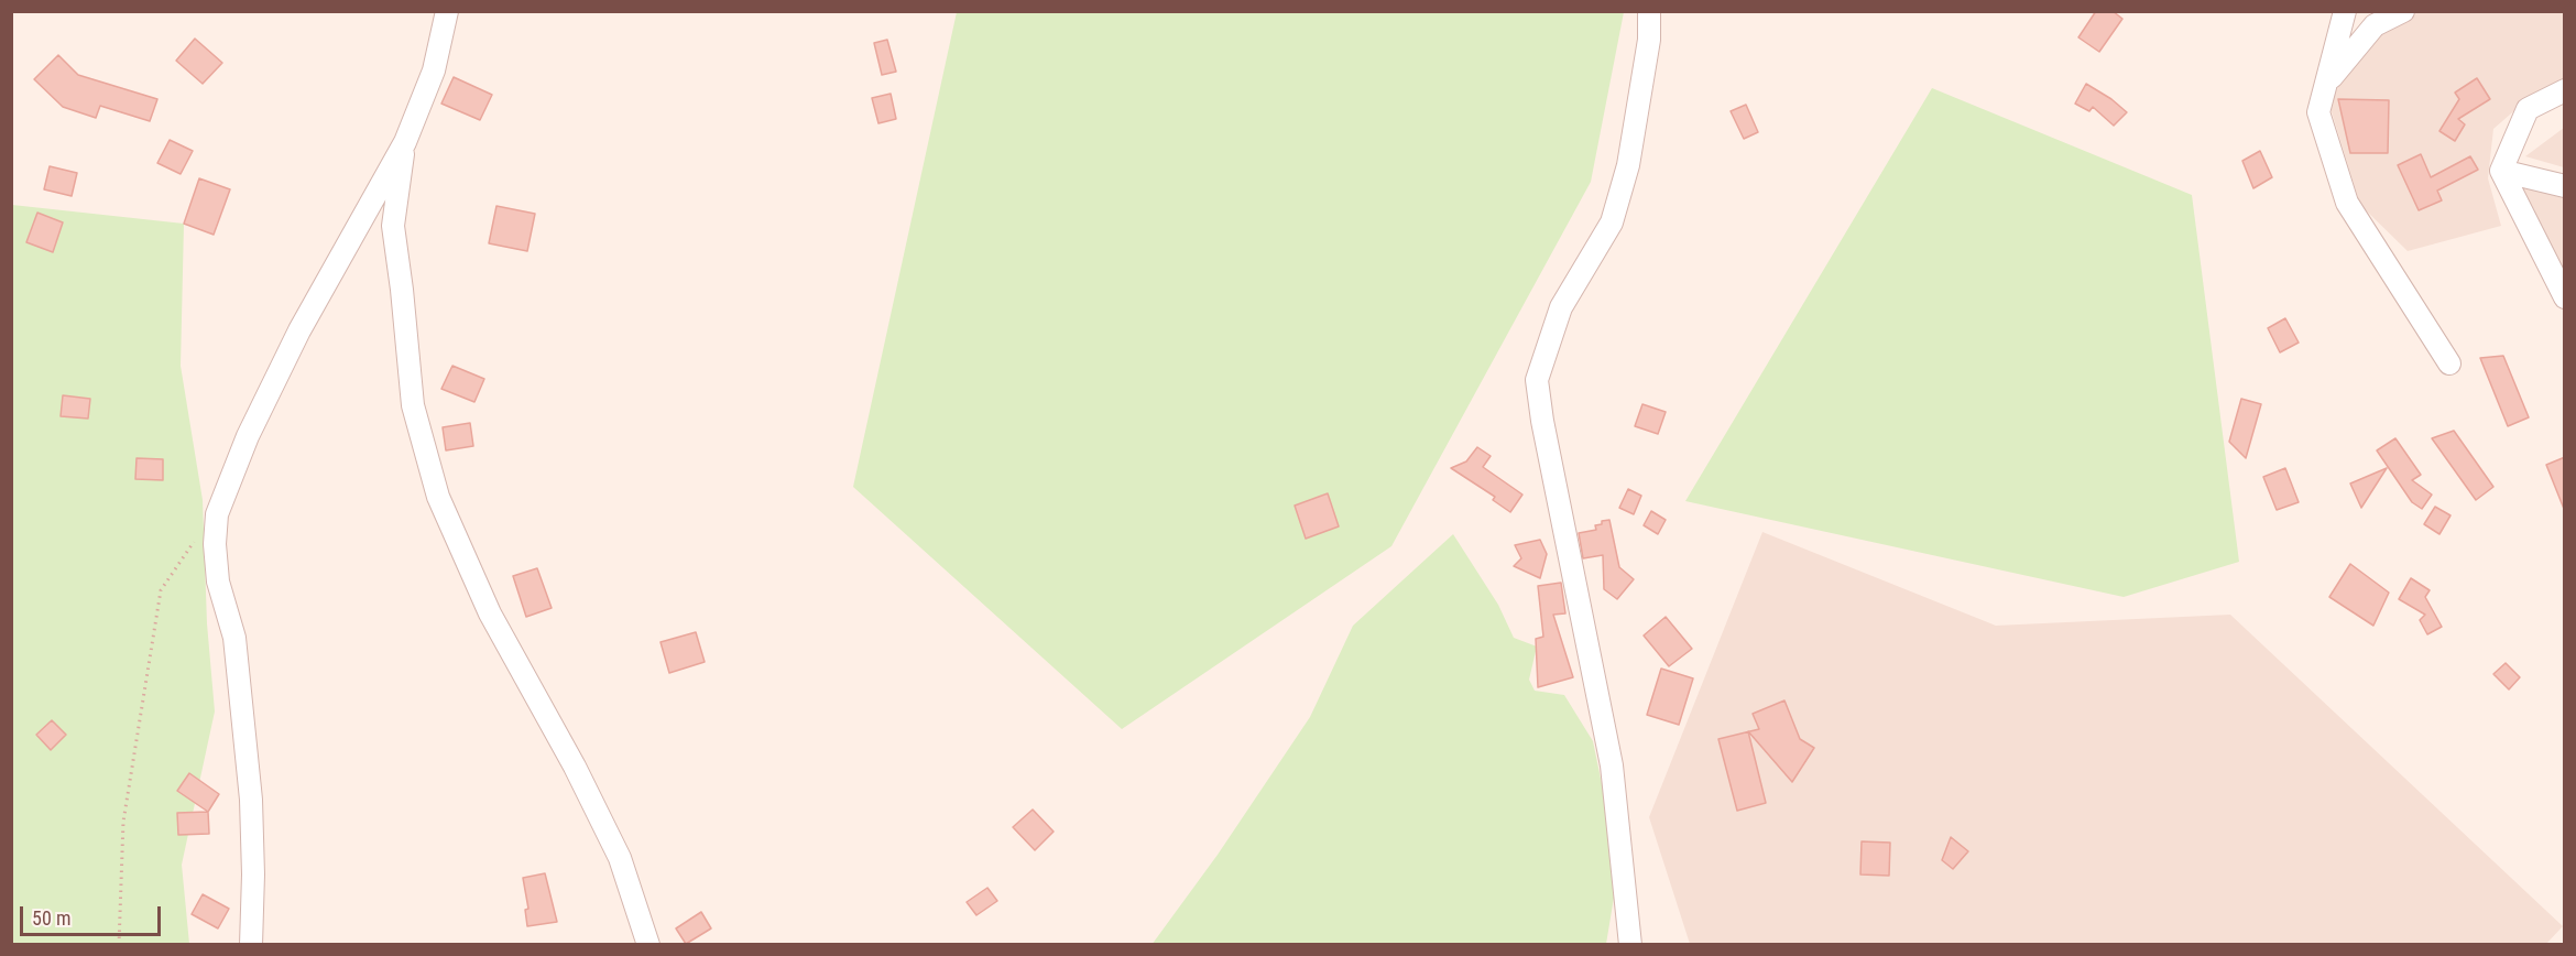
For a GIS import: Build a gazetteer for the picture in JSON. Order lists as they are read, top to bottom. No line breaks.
{"scale_bar":"50 m"}
